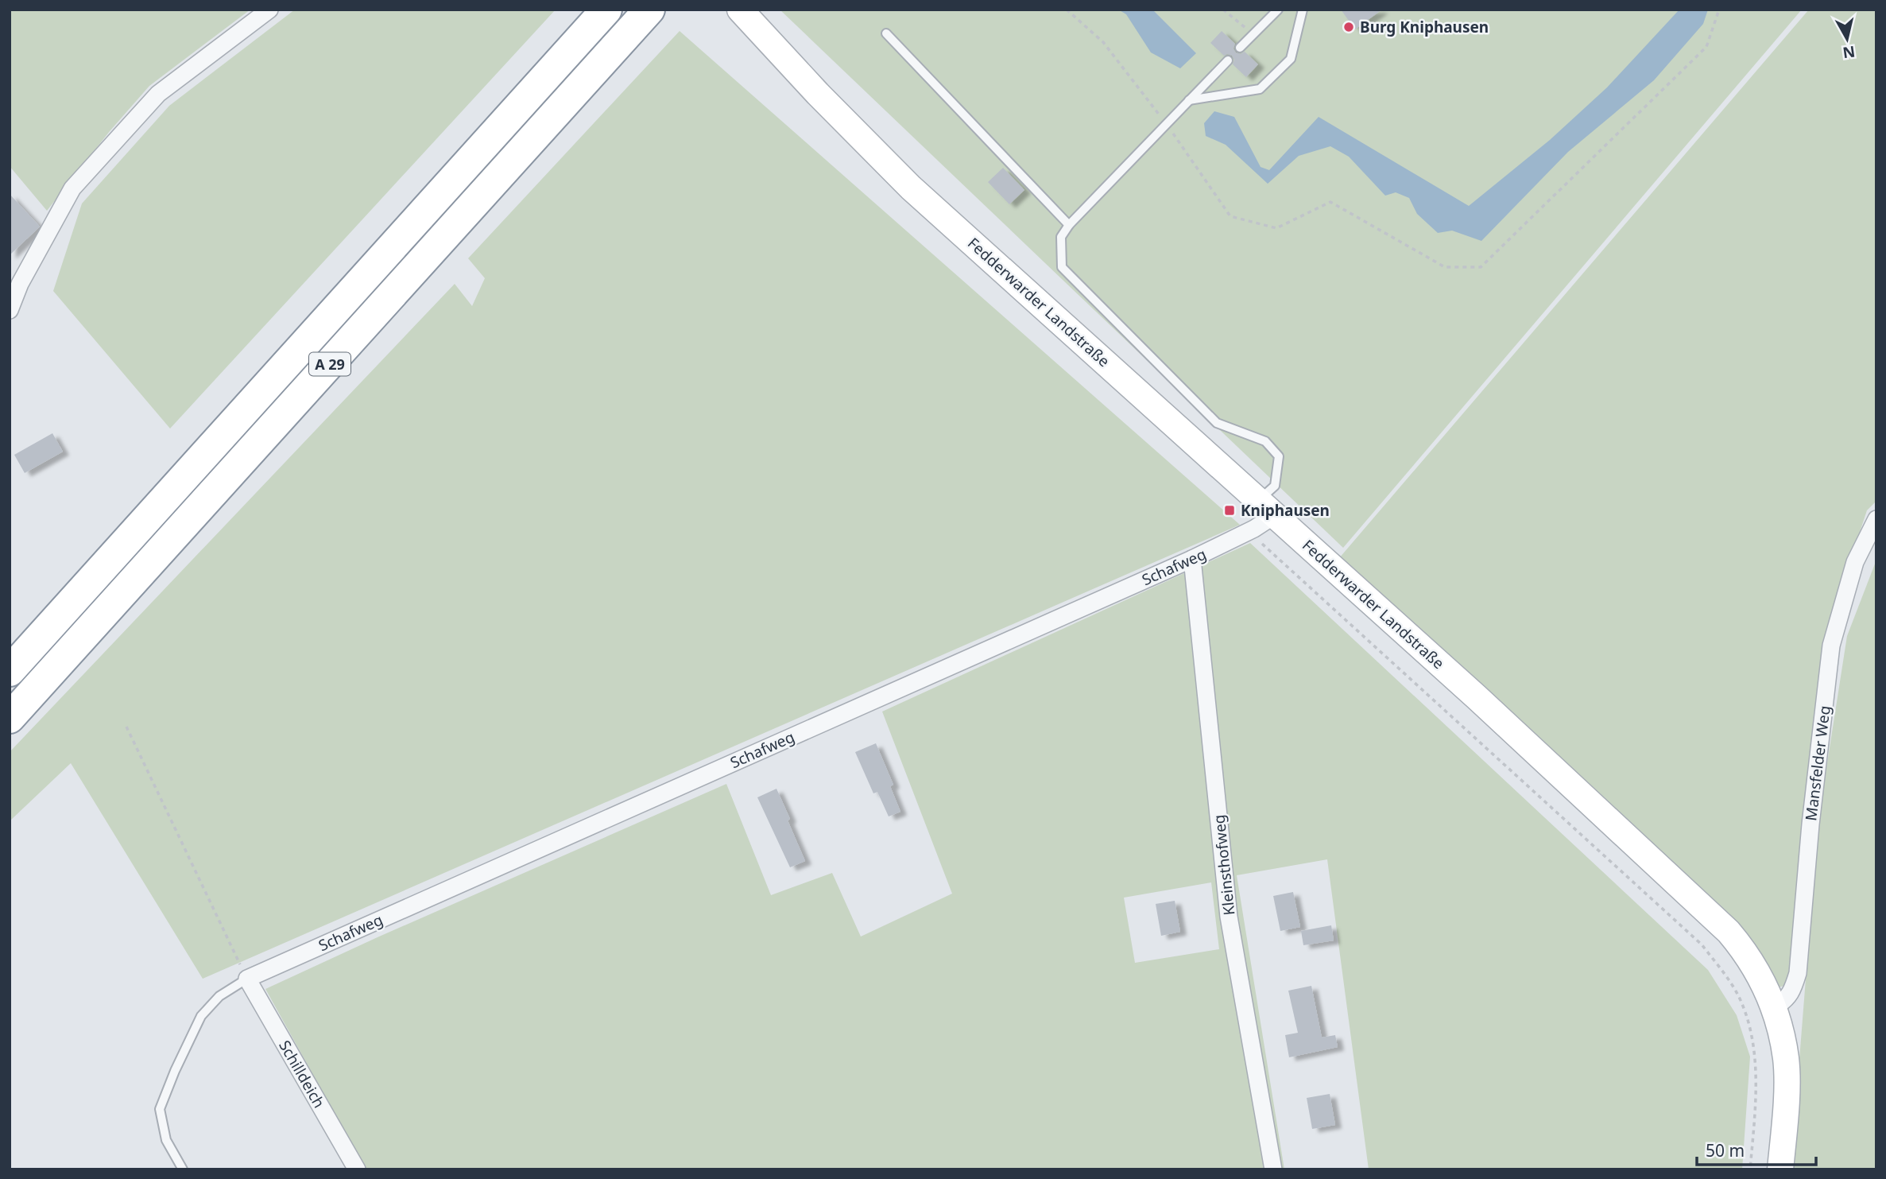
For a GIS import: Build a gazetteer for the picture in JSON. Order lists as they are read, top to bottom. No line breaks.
{"streets":{"highway":["A 29"],"street":["Fedderwarder Landstraße","Schafweg","Mansfelder Weg","Kleinsthofweg","Schilldeich"]},"crossings":[["Fedderwarder Landstraße","Schafweg"],["Fedderwarder Landstraße","Mansfelder Weg"],["Schafweg","Kleinsthofweg"],["Schafweg","Schilldeich"]],"places":{"other":["Burg Kniphausen"],"transit":["Kniphausen"]},"scale_bar":"50 m","north":"bottom"}
